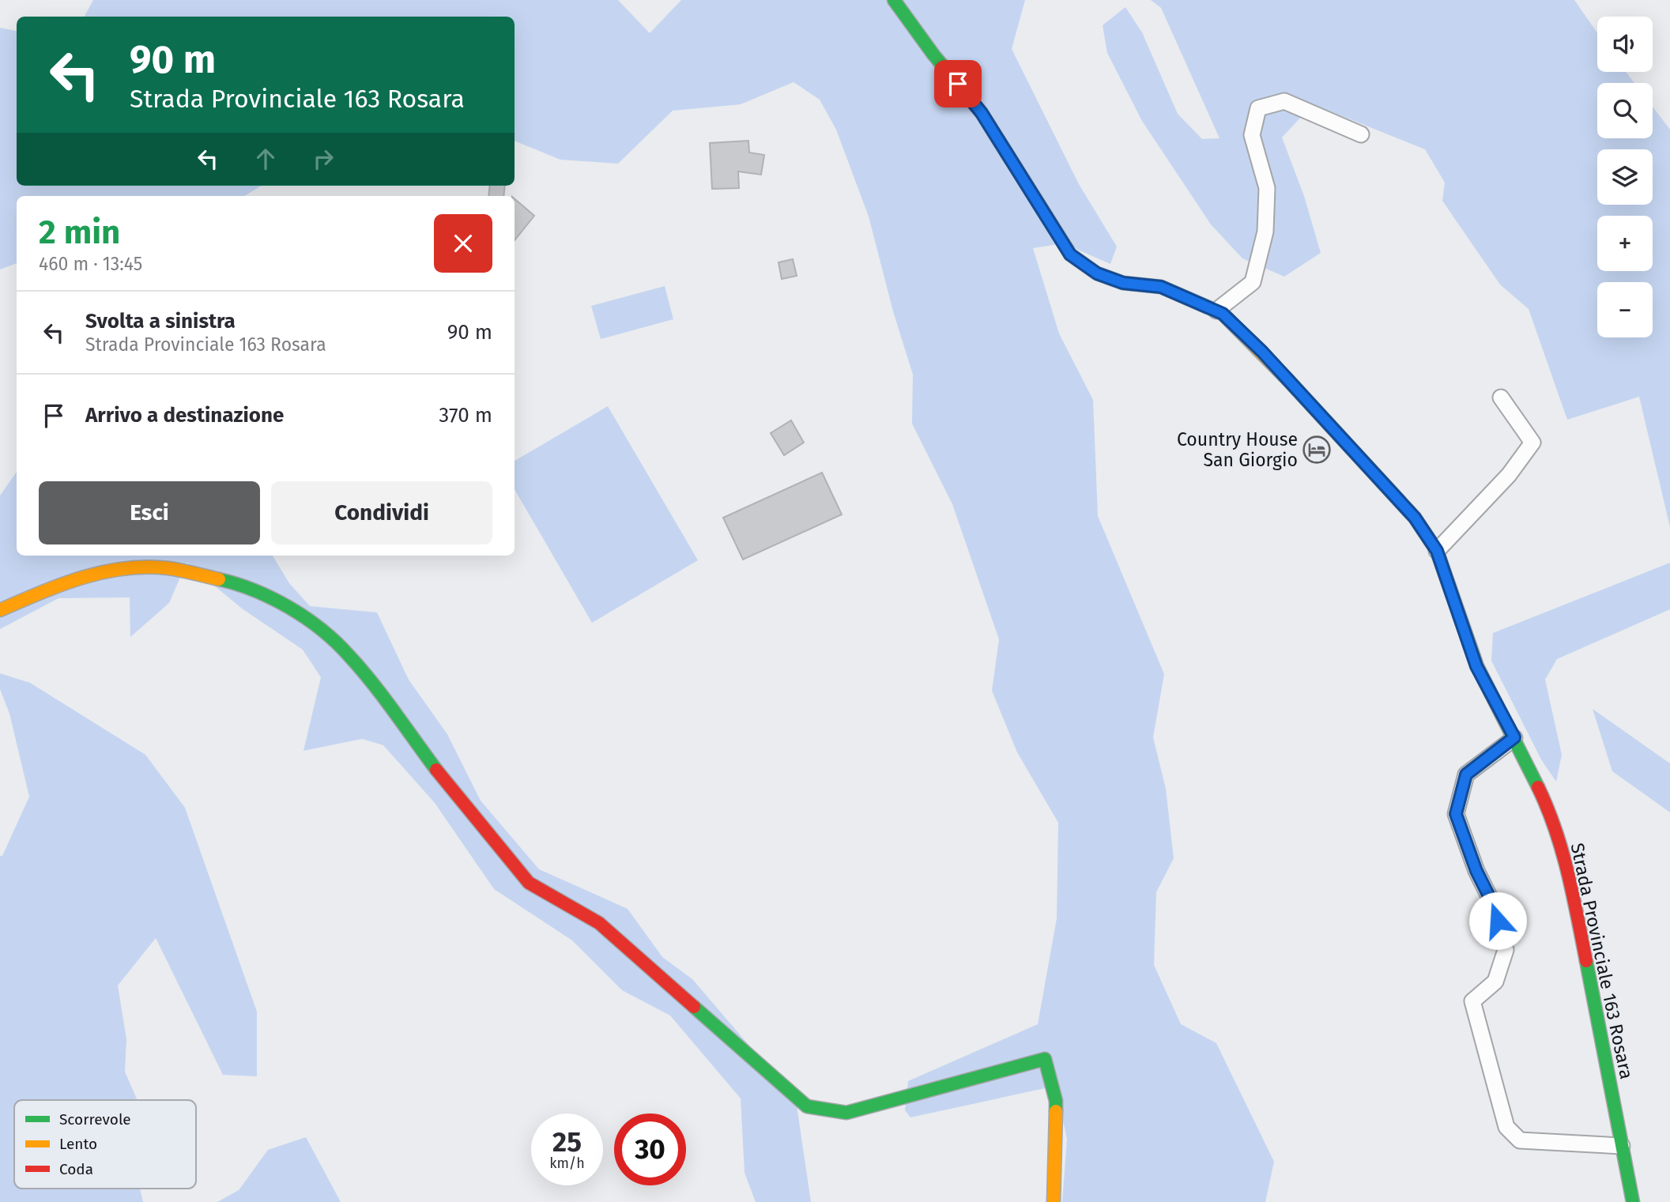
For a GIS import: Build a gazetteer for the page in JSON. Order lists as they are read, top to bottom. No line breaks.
{"streets":{"street":["Strada Provinciale 163 Rosara"]},"places":{"hotel":["Country House San Giorgio"]},"legend":["Scorrevole","Lento","Coda"],"page":{"map_buttons":["+","−"],"turn":["90 m","Strada Provinciale 163 Rosara"],"heading":["2 min","460 m · 13:45"],"list":[{"name":"Svolta a sinistra","note":"Strada Provinciale 163 Rosara","value":"90 m"},{"name":"Arrivo a destinazione","value":"370 m"}],"buttons":["Esci","Condividi"],"speed":"25 km/h","limit":"30"}}
